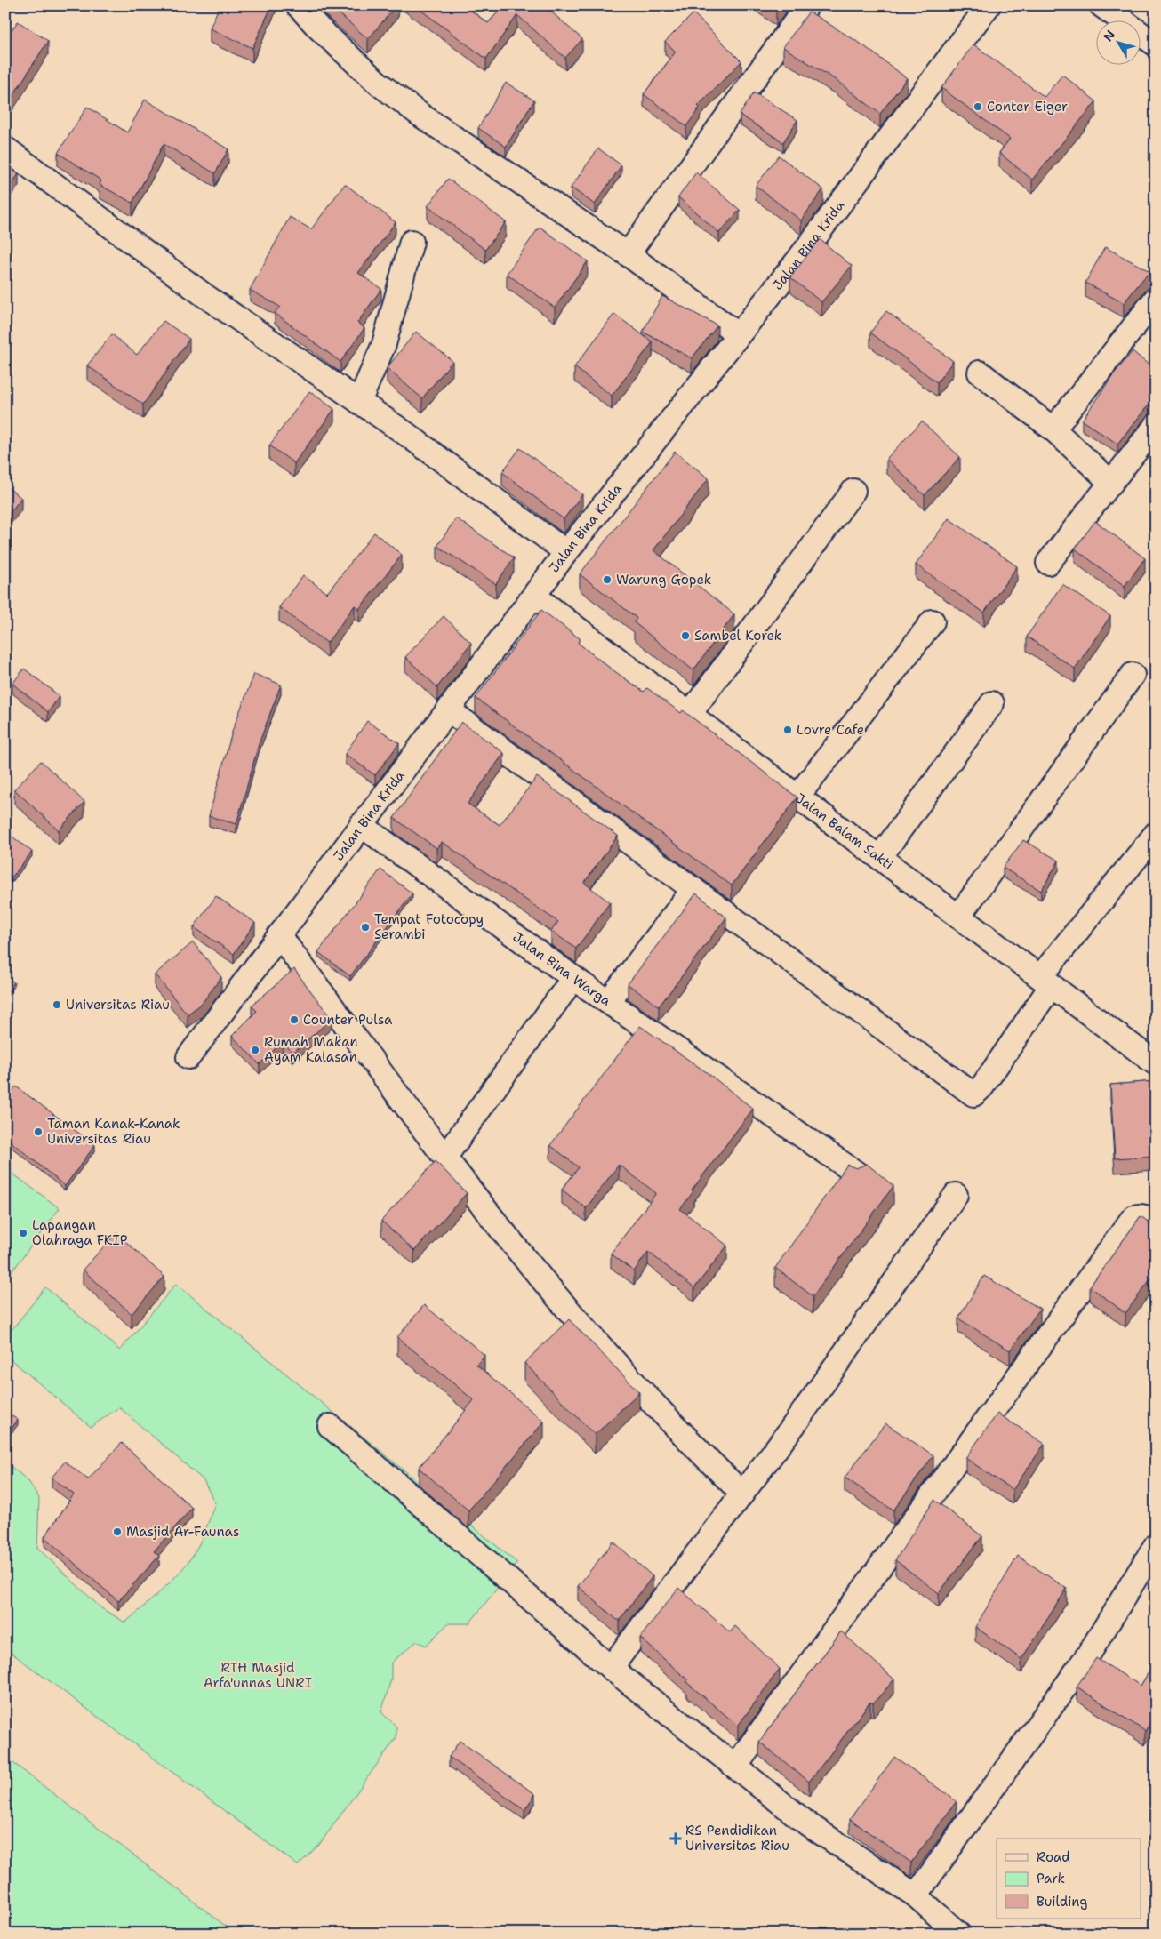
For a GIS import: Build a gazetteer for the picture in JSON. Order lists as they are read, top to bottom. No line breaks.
{"streets":{"street":["Jalan Bina Krida","Jalan Balam Sakti","Jalan Bina Warga"]},"crossings":[["Jalan Bina Krida","Jalan Balam Sakti"],["Jalan Bina Krida","Jalan Bina Warga"]],"parks":["RTH Masjid Arfa'unnas UNRI"],"places":{"other":["Conter Eiger","Warung Gopek","Sambel Korek","Lovre Cafe","Tempat Fotocopy Serambi","Universitas Riau","Counter Pulsa","Rumah Makan Ayam Kalasan","Taman Kanak-Kanak Universitas Riau","Lapangan Olahraga FKIP","Masjid Ar-Faunas"],"health":["RS Pendidikan Universitas Riau"]},"legend":["Road","Park","Building"],"north":"top left"}
